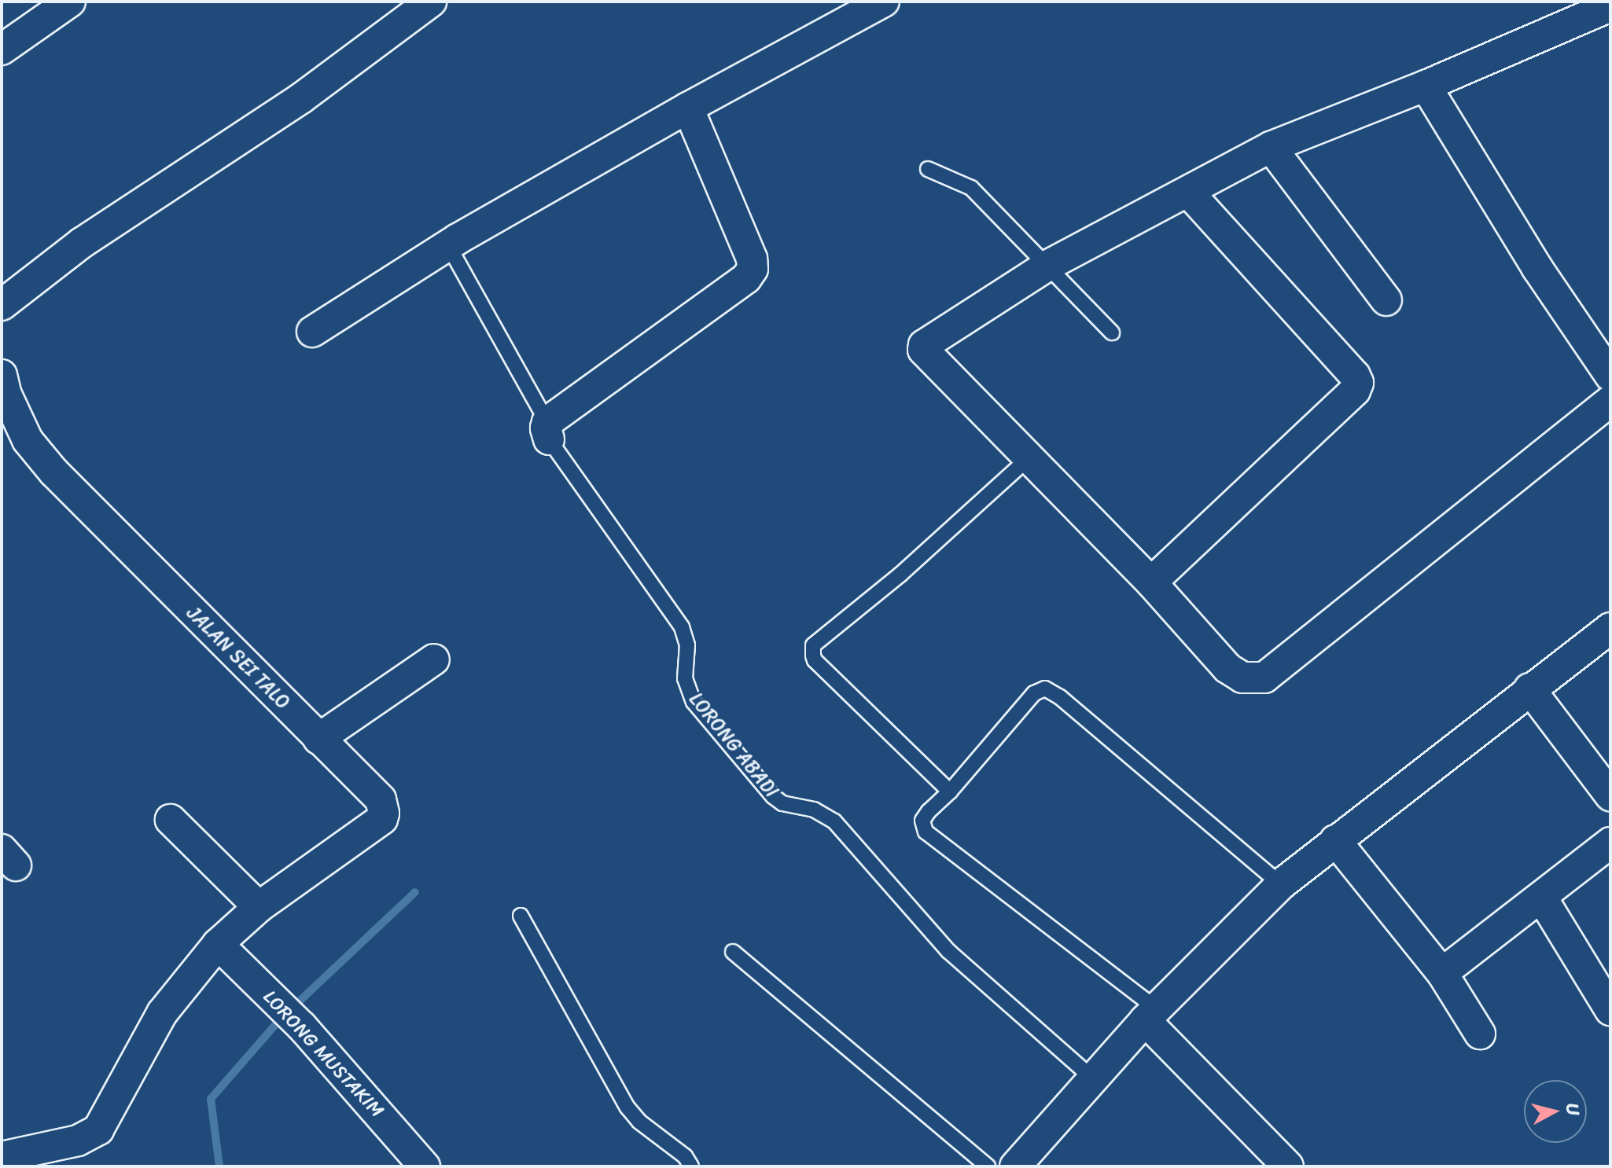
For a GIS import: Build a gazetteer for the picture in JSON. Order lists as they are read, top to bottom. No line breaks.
{"streets":{"street":["JALAN SEI TALO","LORONG MUSTAKIM"],"lane":["LORONG ABADI"]},"crossings":[["JALAN SEI TALO","LORONG MUSTAKIM"]],"north":"right"}
